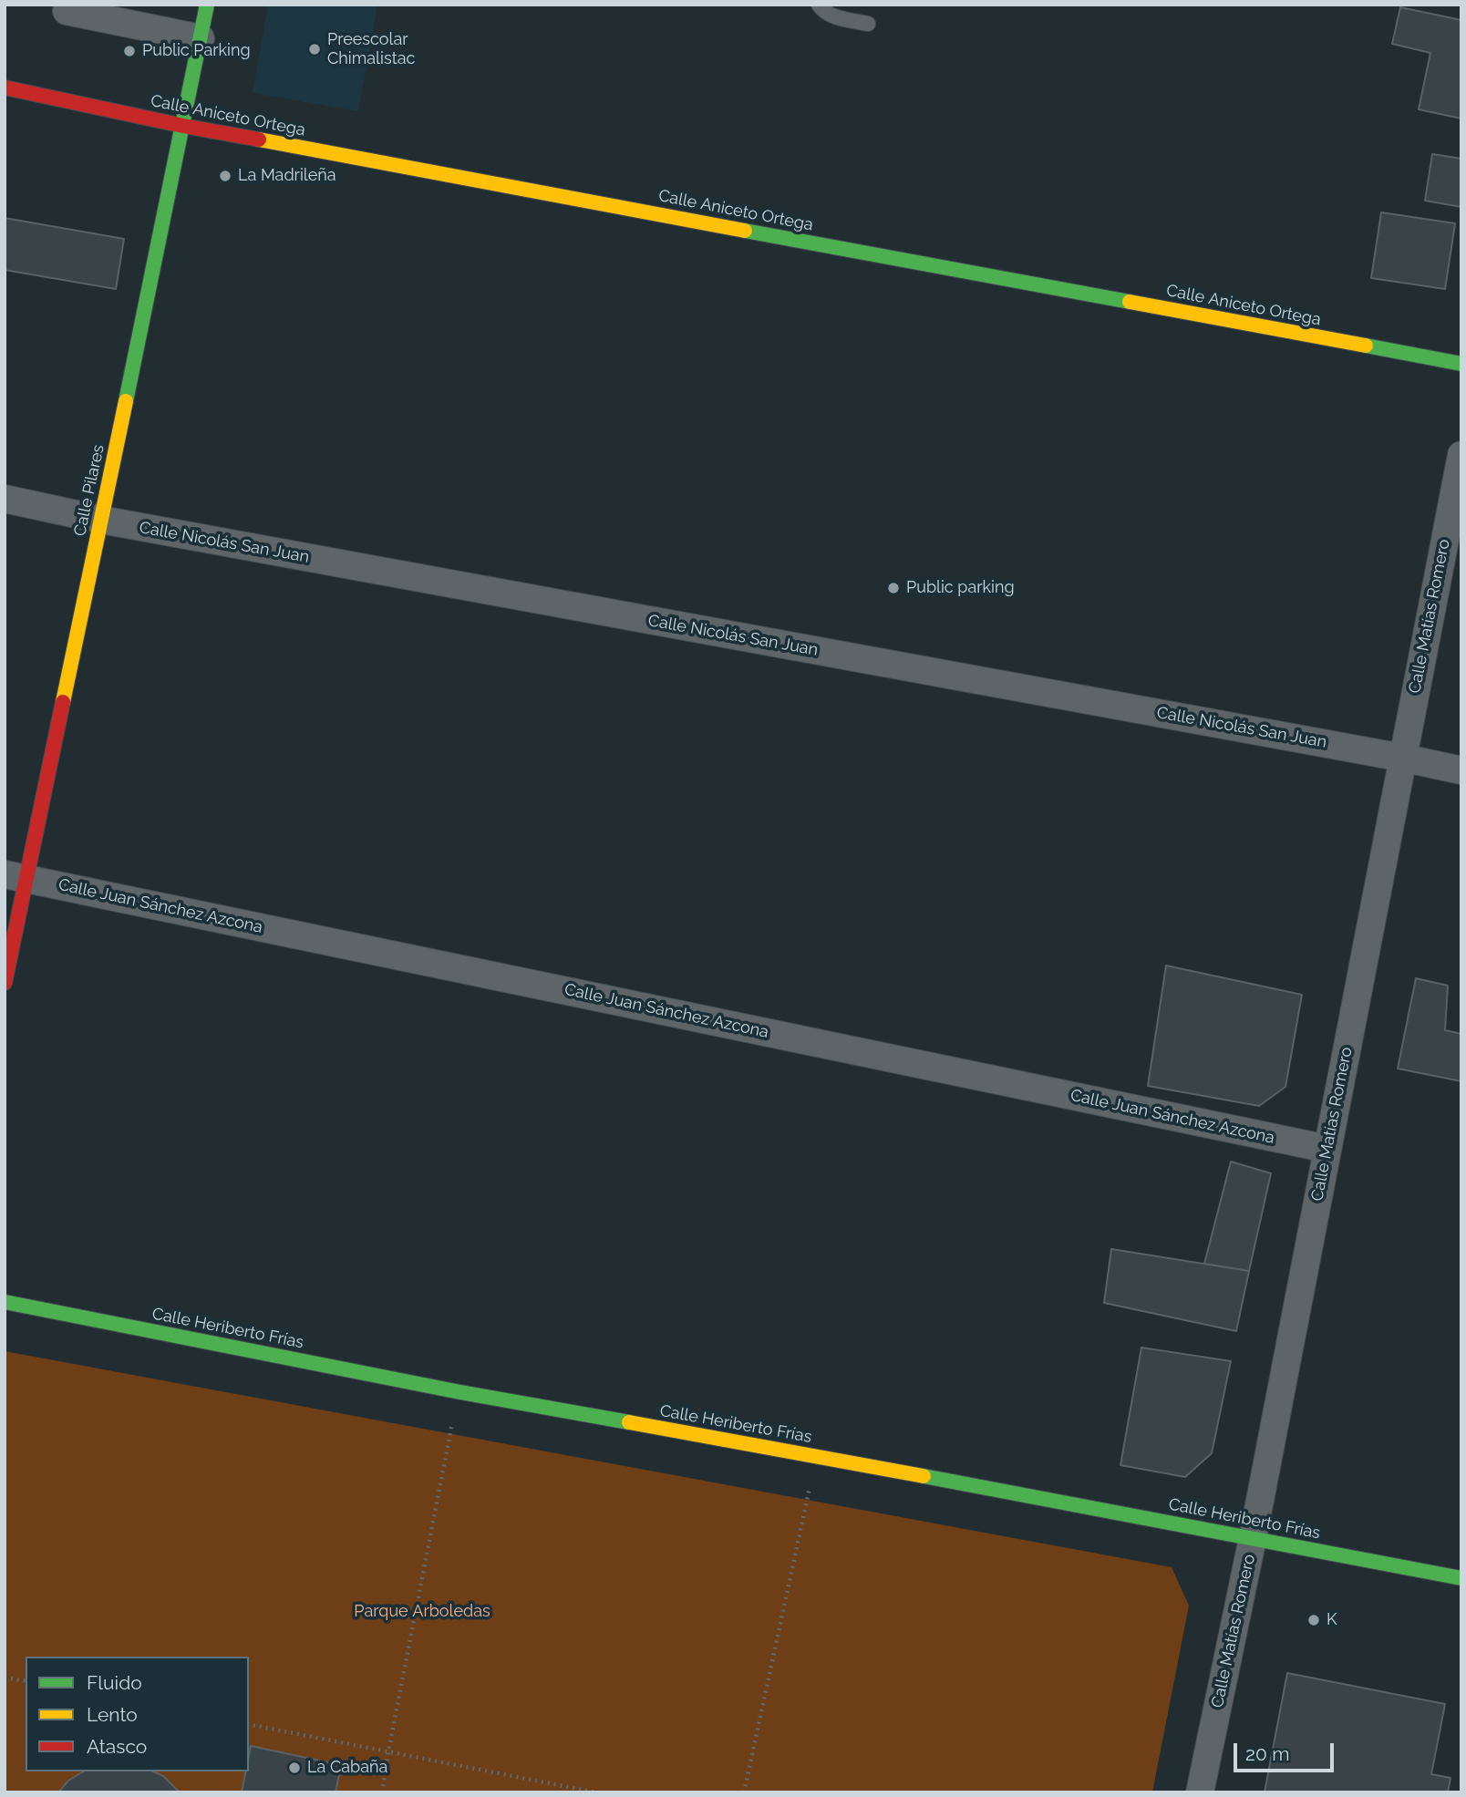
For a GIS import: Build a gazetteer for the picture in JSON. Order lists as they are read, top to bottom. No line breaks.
{"streets":{"street":["Calle Aniceto Ortega","Calle Pilares","Calle Nicolás San Juan","Calle Matías Romero","Calle Juan Sánchez Azcona","Calle Heriberto Frías"]},"crossings":[["Calle Aniceto Ortega","Calle Pilares"],["Calle Pilares","Calle Nicolás San Juan"],["Calle Pilares","Calle Juan Sánchez Azcona"],["Calle Nicolás San Juan","Calle Matías Romero"],["Calle Matías Romero","Calle Juan Sánchez Azcona"],["Calle Matías Romero","Calle Heriberto Frías"]],"parks":["Parque Arboledas"],"places":["Preescolar Chimalistac","Public Parking","La Madrileña","Public parking","K","La Cabaña"],"legend":["Fluido","Lento","Atasco"],"scale_bar":"20 m"}
